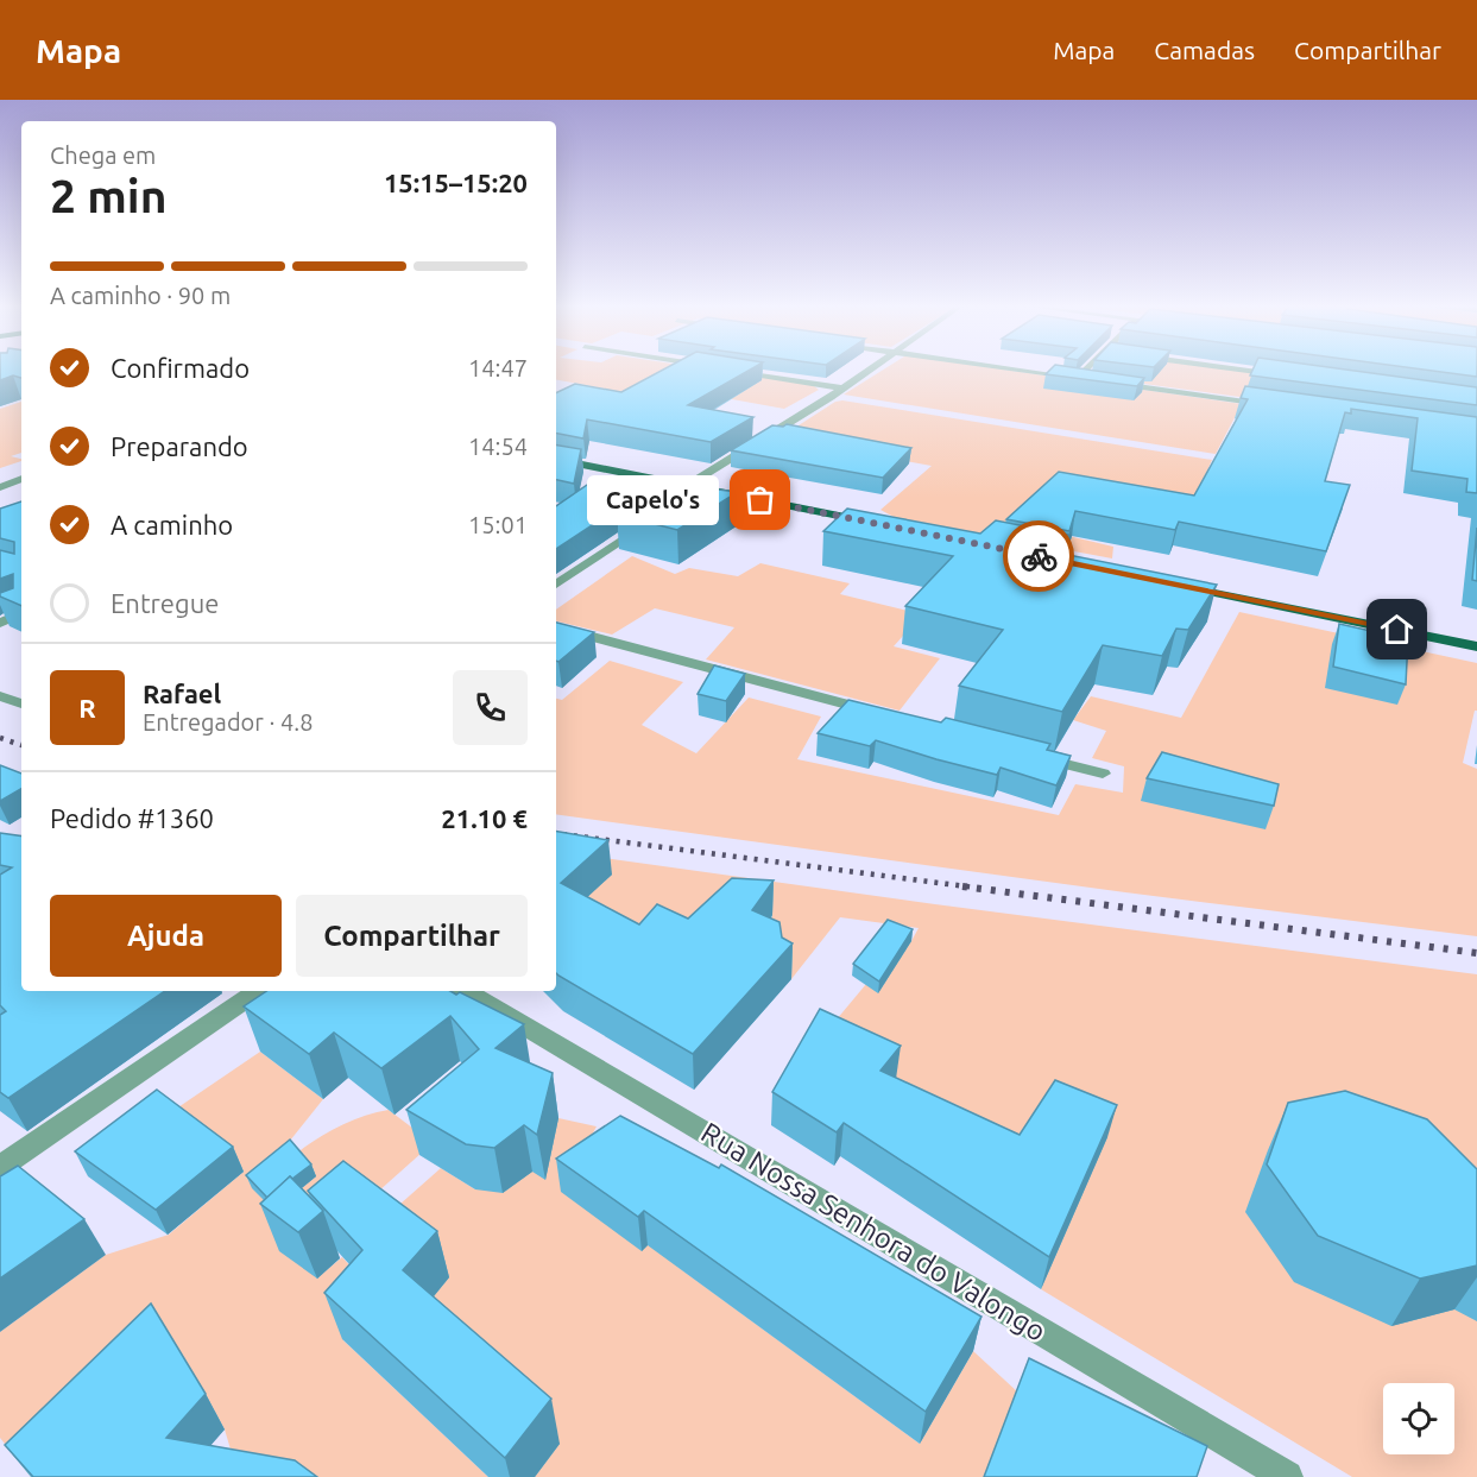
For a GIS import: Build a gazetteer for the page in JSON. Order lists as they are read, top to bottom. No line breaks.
{"streets":{"street":["Rua Nossa Senhora do Valongo"]},"places":["Capelo's"],"page":{"header":"Mapa","nav":["Mapa","Camadas","Compartilhar"],"heading":["2 min","Chega em","15:15–15:20"],"panel":["Rafael","Entregador · 4.8","Pedido #1360","21.10 €"],"bar":"A caminho · 90 m","list":[["Confirmado","14:47"],["Preparando","14:54"],["A caminho","15:01"],"Entregue"],"bubble":"Capelo's","round":"R","buttons":["Ajuda","Compartilhar"]}}
